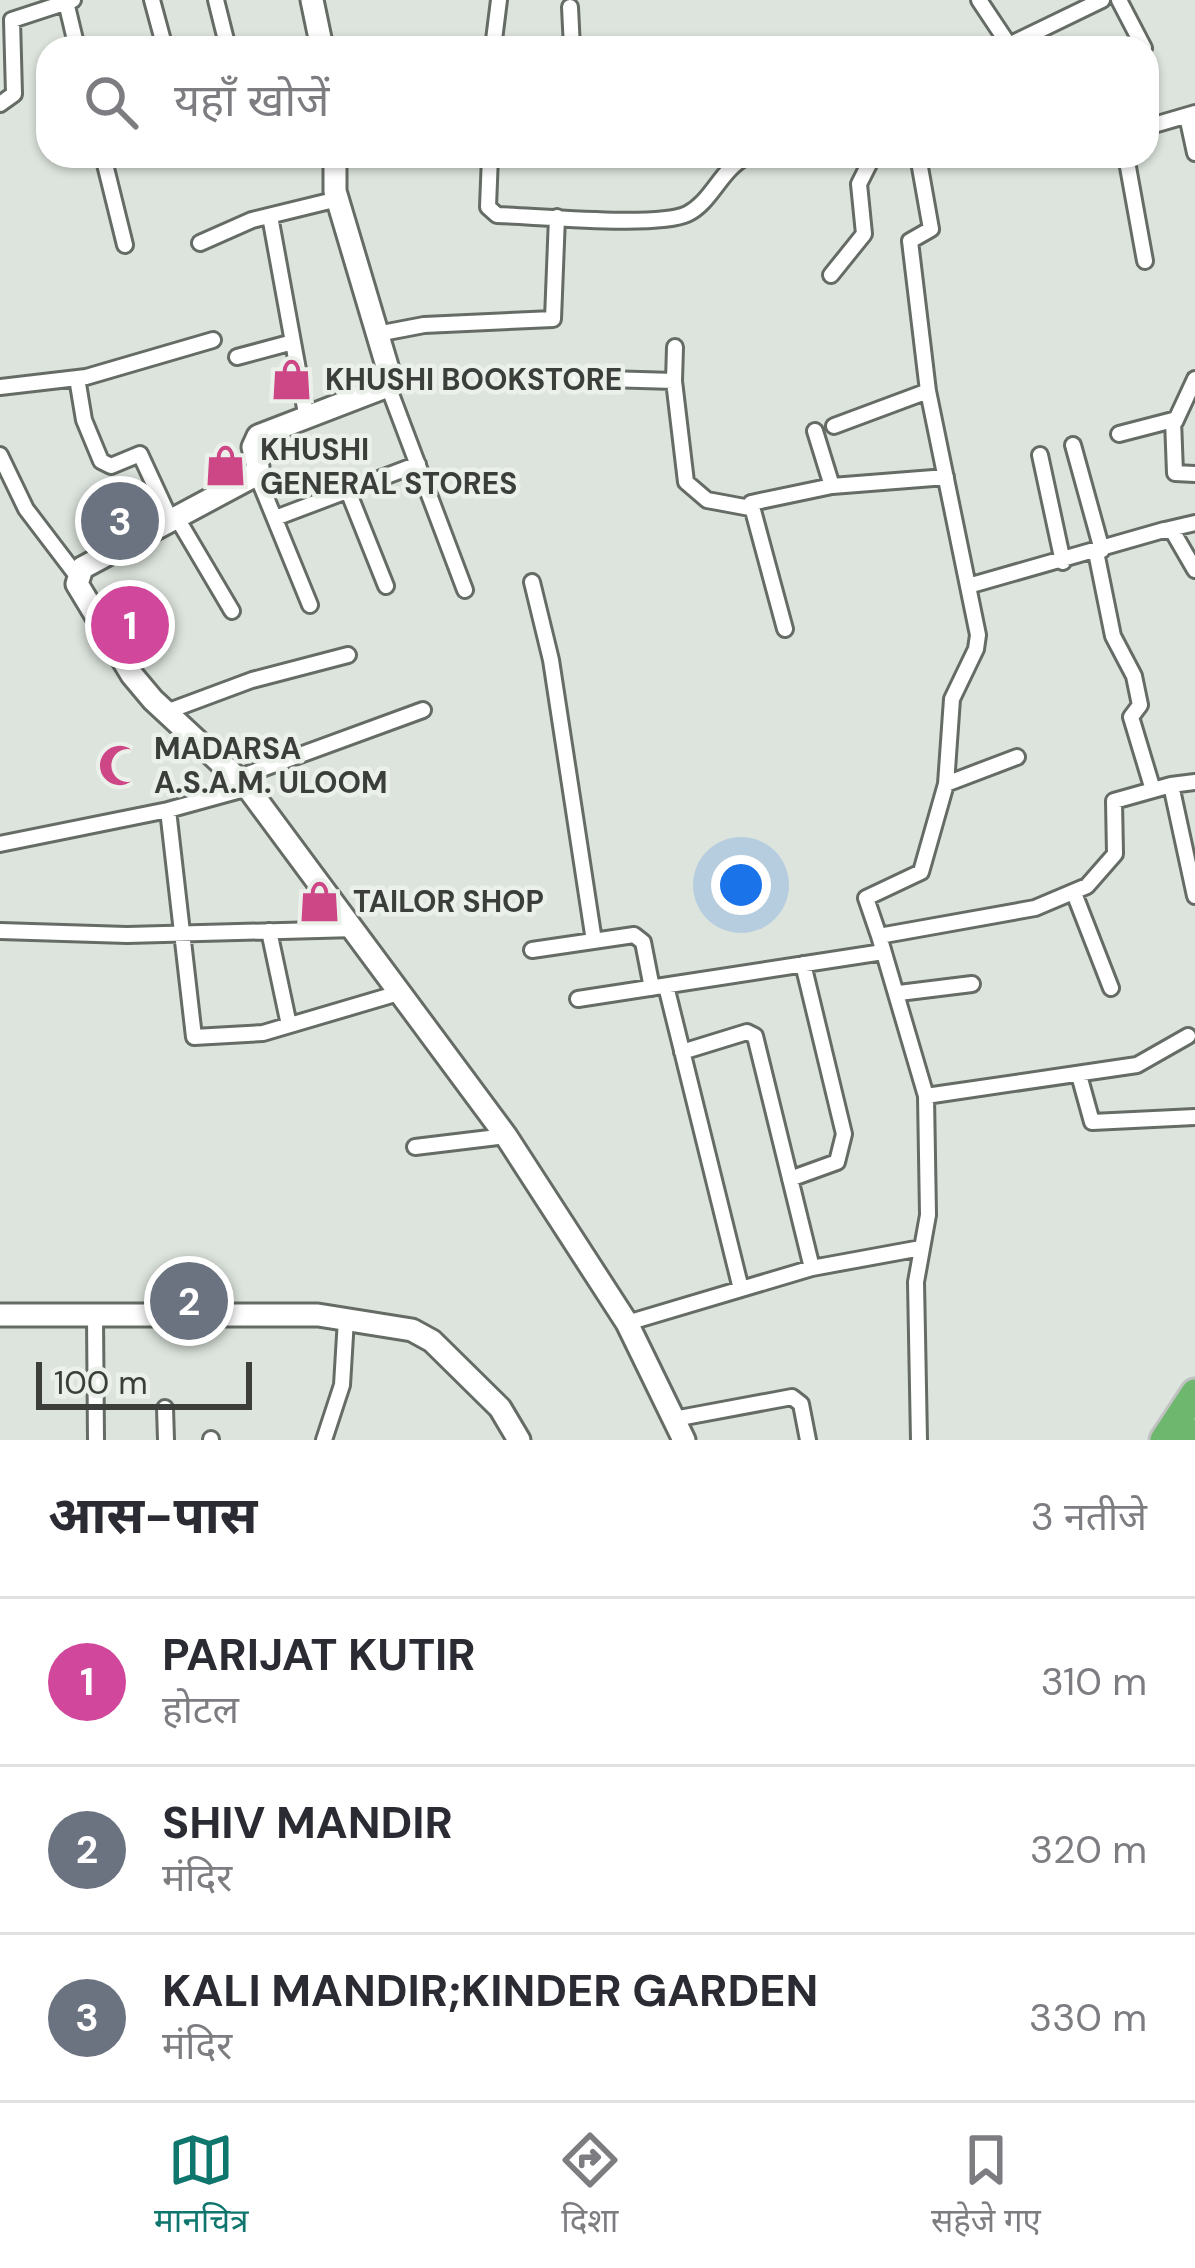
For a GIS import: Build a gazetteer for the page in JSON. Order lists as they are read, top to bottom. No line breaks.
{"places":{"shop":["KHUSHI BOOKSTORE","KHUSHI GENERAL STORES","TAILOR SHOP"],"mosque":["MADARSA A.S.A.M. ULOOM"]},"scale_bar":"100 m","page":{"search":"यहाँ खोजें","pins":["3","1","2"],"scale":"100 m","heading":["आस-पास","3 नतीजे"],"list":[{"mark":"1","name":"PARIJAT KUTIR","note":"होटल","value":"310 m"},{"mark":"2","name":"SHIV MANDIR","note":"मंदिर","value":"320 m"},{"mark":"3","name":"KALI MANDIR;KINDER GARDEN","note":"मंदिर","value":"330 m"}],"nav":["मानचित्र","दिशा","सहेजे गए"]}}
